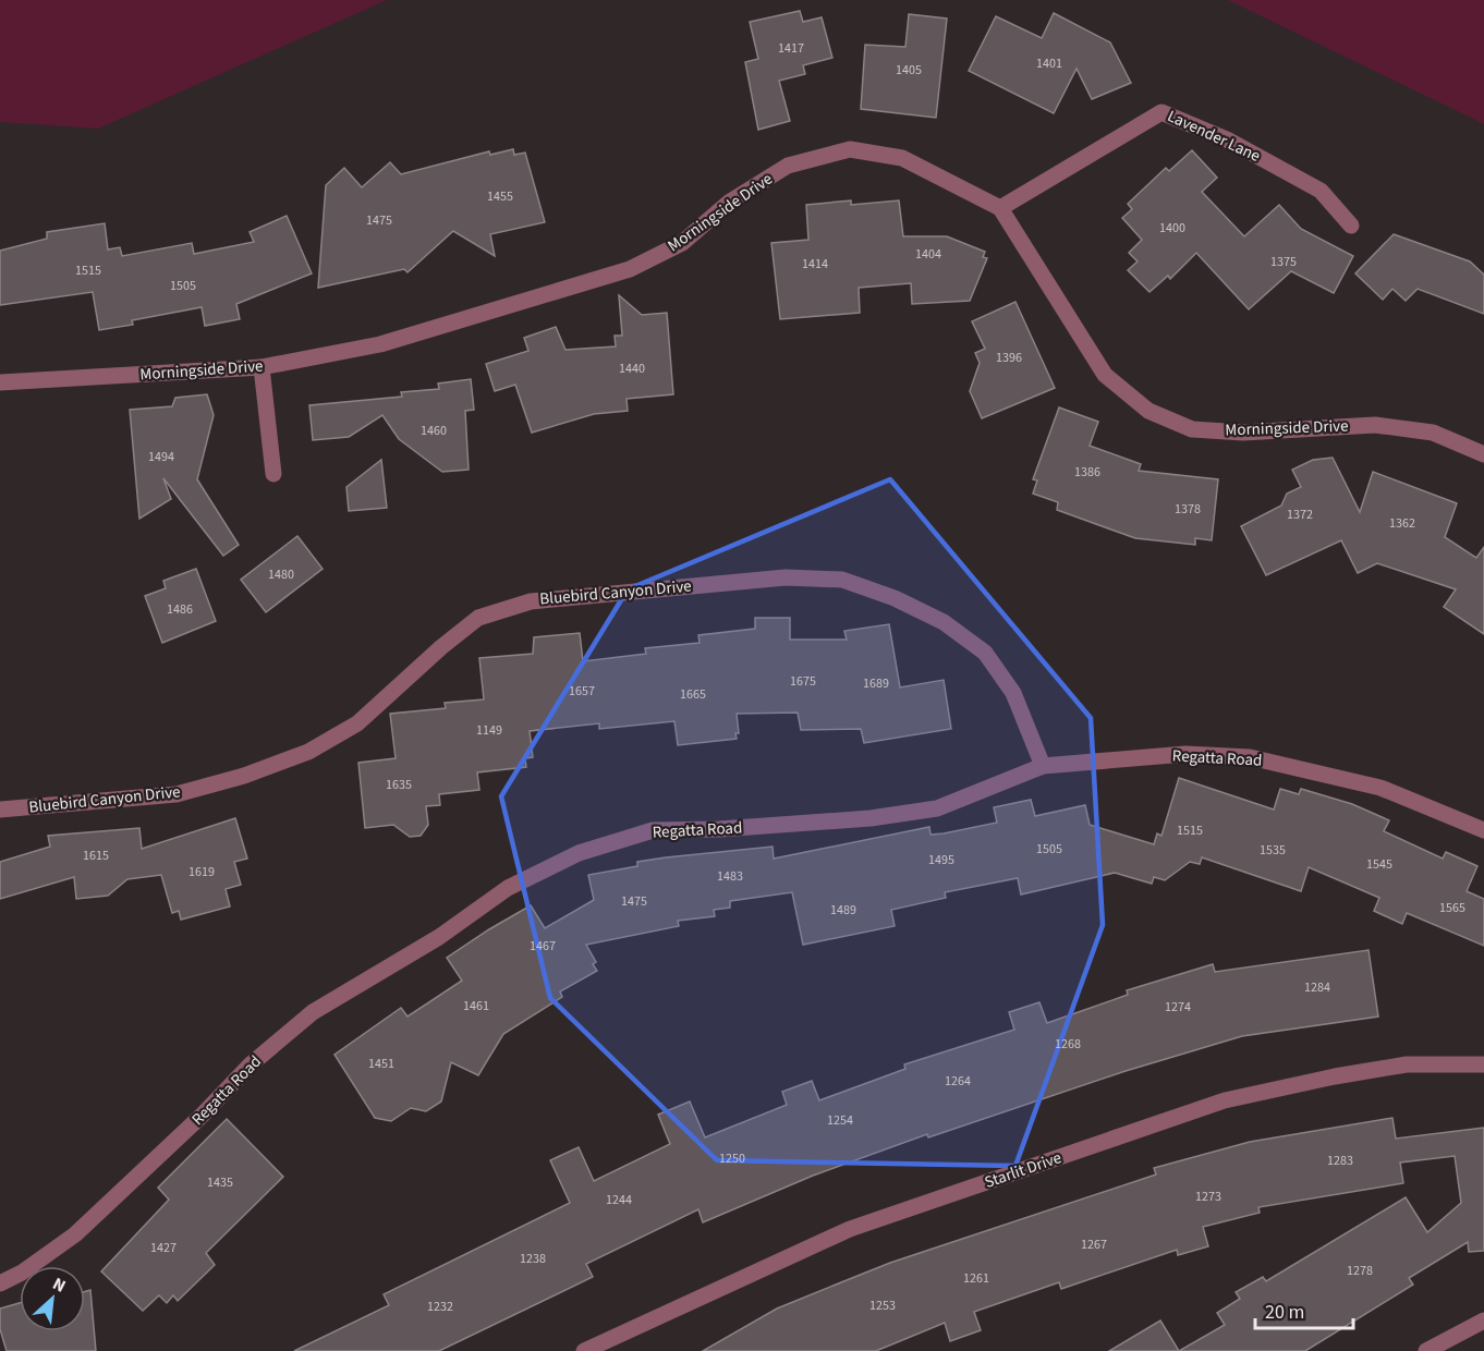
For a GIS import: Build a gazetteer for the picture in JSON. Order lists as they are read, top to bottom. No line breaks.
{"streets":{"street":["Lavender Lane","Morningside Drive","Bluebird Canyon Drive","Regatta Road","Starlit Drive"]},"crossings":[["Lavender Lane","Morningside Drive"],["Bluebird Canyon Drive","Regatta Road"]],"house_numbers":["1417","1401","1405","1455","1475","1400","1404","1375","1414","1515","1505","1396","1440","1460","1494","1386","1378","1372","1362","1480","1486","1675","1689","1657","1665","1149","1635","1515","1505","1535","1615","1495","1545","1619","1483","1475","1565","1489","1467","1284","1461","1274","1268","1451","1264","1254","1250","1283","1435","1273","1244","1267","1427","1238","1278","1261","1253","1232"],"scale_bar":"20 m","north":"top right"}
